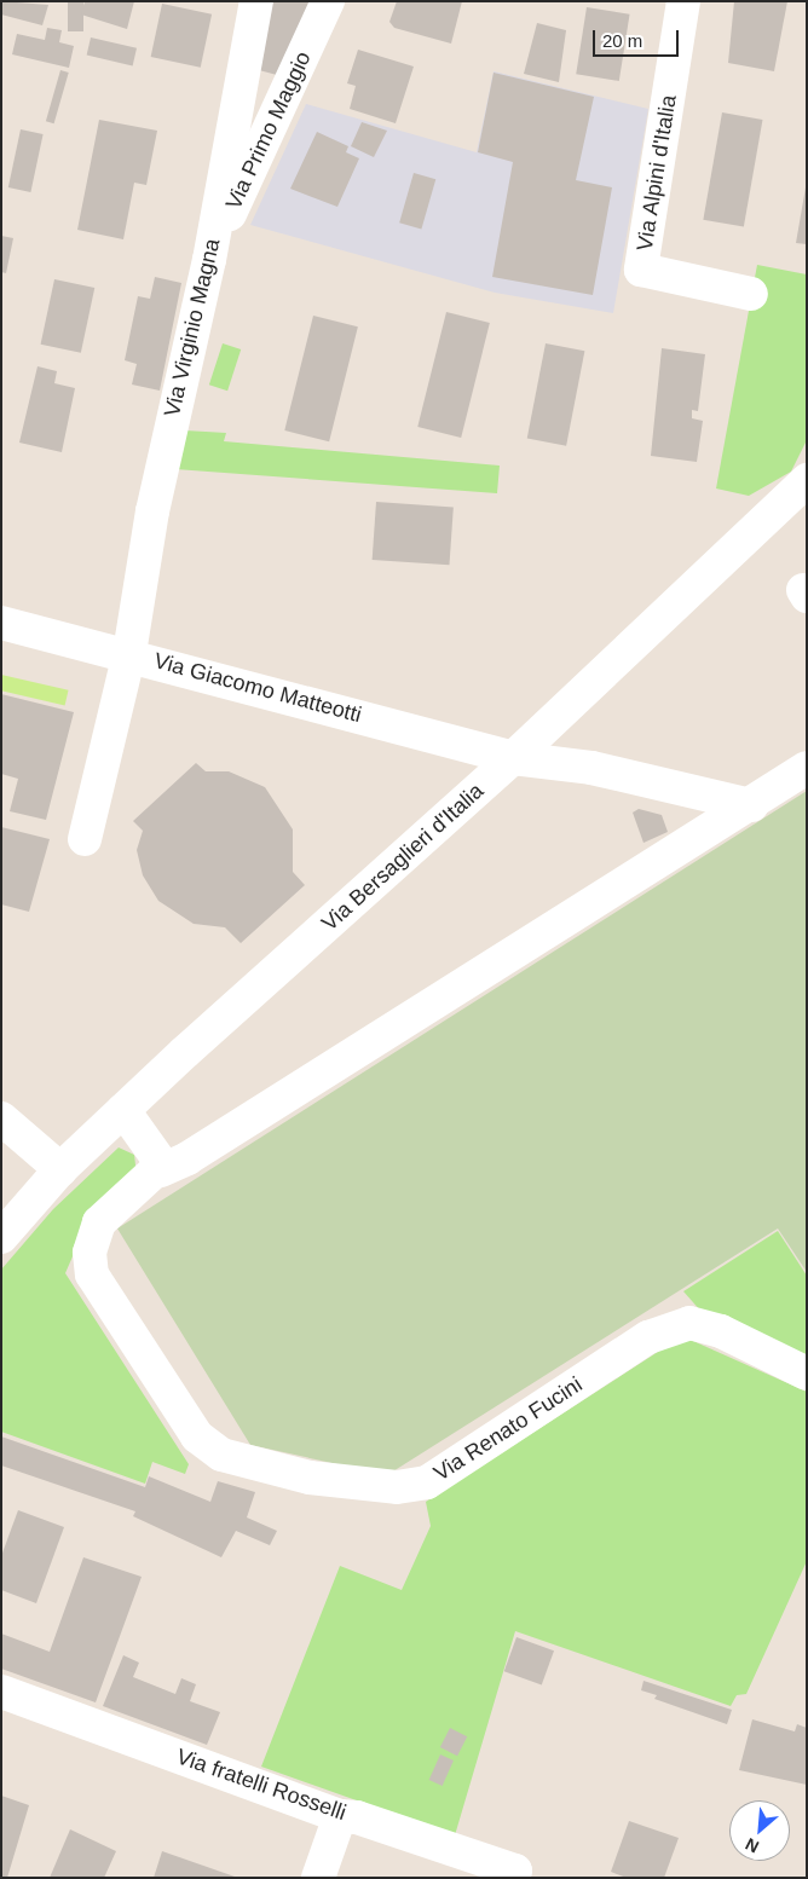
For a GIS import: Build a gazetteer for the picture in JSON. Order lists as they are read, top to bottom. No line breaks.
{"streets":{"street":["Via Primo Maggio","Via Alpini d'Italia","Via Virginio Magna","Via Giacomo Matteotti","Via Bersaglieri d'Italia","Via Renato Fucini","Via fratelli Rosselli"]},"crossings":[["Via Primo Maggio","Via Virginio Magna"],["Via Virginio Magna","Via Giacomo Matteotti"],["Via Giacomo Matteotti","Via Bersaglieri d'Italia"],["Via Giacomo Matteotti","Via Renato Fucini"]],"scale_bar":"20 m","north":"bottom left"}
